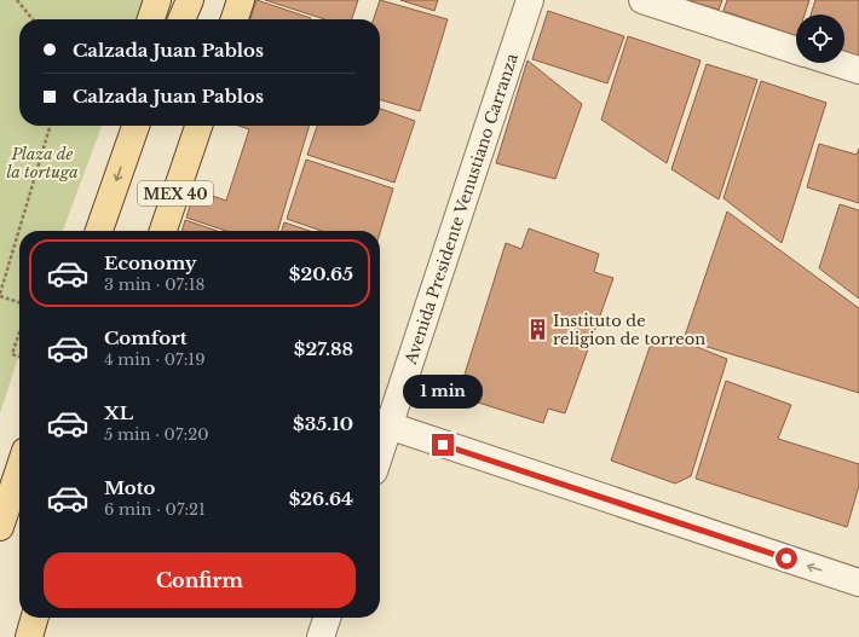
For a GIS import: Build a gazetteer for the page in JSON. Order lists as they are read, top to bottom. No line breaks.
{"streets":{"main road":["MEX 40"],"street":["Avenida Presidente Venustiano Carranza"]},"parks":["Plaza de la tortuga"],"places":{"building":["Instituto de religion de torreon"]},"page":{"banner":["Calzada Juan Pablos","Calzada Juan Pablos"],"list":[{"name":"Economy","note":"3 min · 07:18","value":"$20.65"},{"name":"Comfort","note":"4 min · 07:19","value":"$27.88"},{"name":"XL","note":"5 min · 07:20","value":"$35.10"},{"name":"Moto","note":"6 min · 07:21","value":"$26.64"}],"bubble":"1 min","buttons":"Confirm"}}
